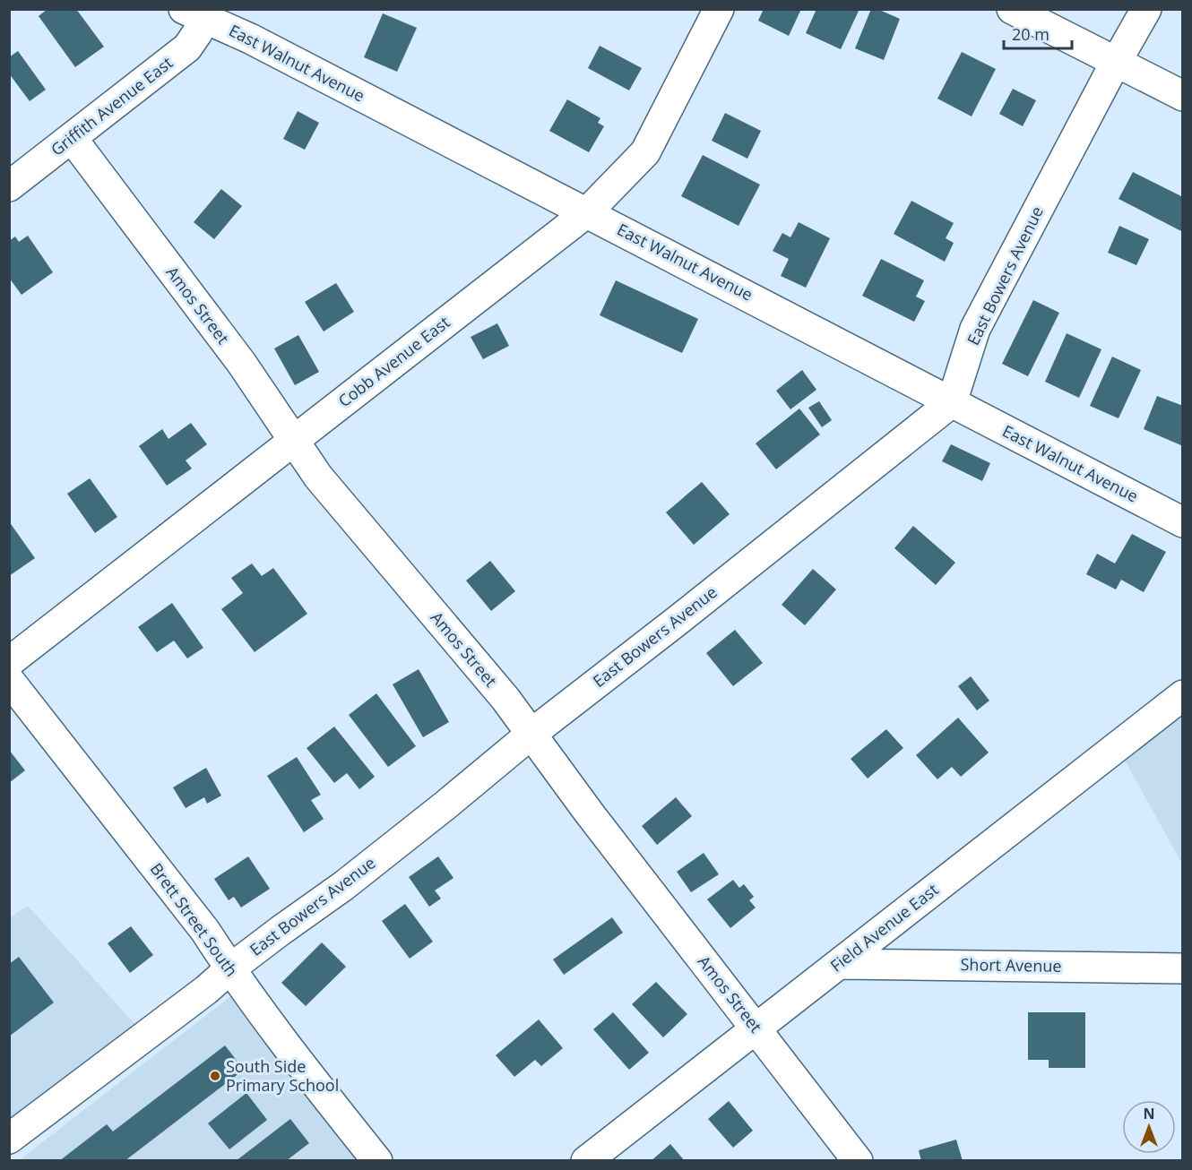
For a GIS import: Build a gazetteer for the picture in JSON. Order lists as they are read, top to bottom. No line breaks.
{"streets":{"street":["East Walnut Avenue","Griffith Avenue East","East Bowers Avenue","Amos Street","Cobb Avenue East","Brett Street South","Field Avenue East","Short Avenue"]},"crossings":[["East Walnut Avenue","Griffith Avenue East"],["East Walnut Avenue","East Bowers Avenue"],["East Walnut Avenue","Cobb Avenue East"],["Griffith Avenue East","Amos Street"],["East Bowers Avenue","Amos Street"],["East Bowers Avenue","Brett Street South"],["Amos Street","Cobb Avenue East"],["Amos Street","Field Avenue East"],["Field Avenue East","Short Avenue"]],"places":["South Side Primary School"],"scale_bar":"20 m","north":"top"}
